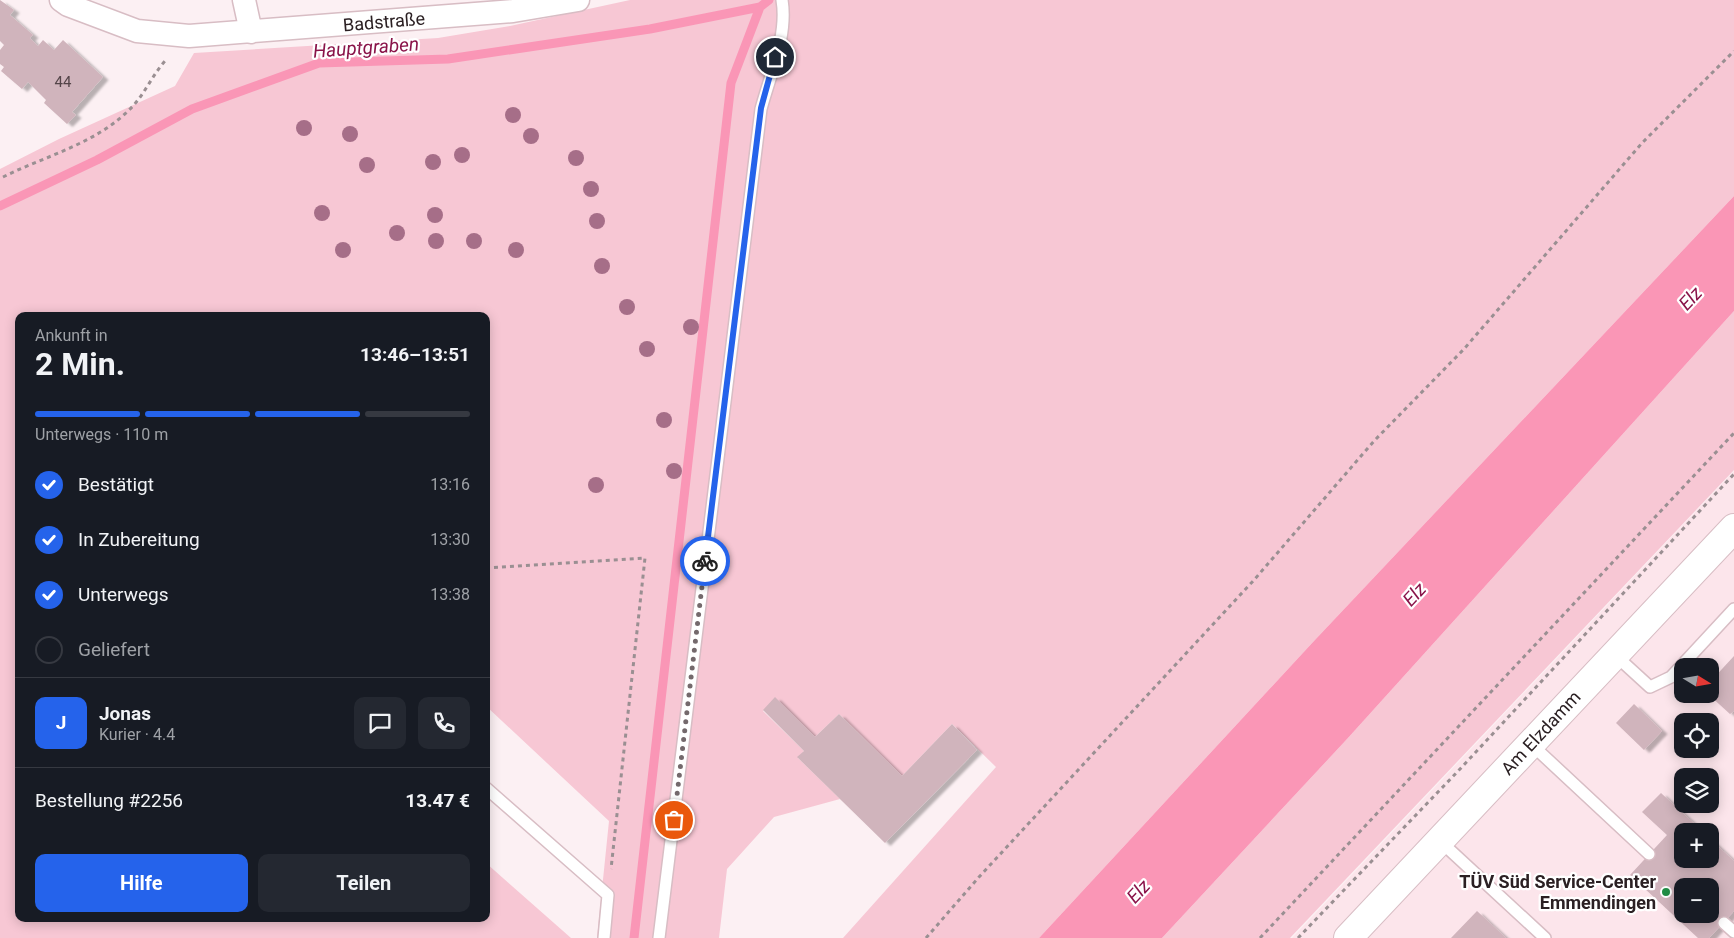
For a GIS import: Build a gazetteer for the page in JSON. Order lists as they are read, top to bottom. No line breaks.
{"streets":{"street":["Badstraße","Am Elzdamm"]},"water":["Hauptgraben","Elz"],"places":["TÜV Süd Service-Center Emmendingen"],"house_numbers":["44"],"north":"right","page":{"heading":["2 Min.","Ankunft in","13:46–13:51"],"panel":["Jonas","Kurier · 4.4","Bestellung #2256","13.47 €"],"bar":"Unterwegs · 110 m","list":[["Bestätigt","13:16"],["In Zubereitung","13:30"],["Unterwegs","13:38"],"Geliefert"],"map_buttons":["+","−"],"round":"J","buttons":["Hilfe","Teilen"]}}
